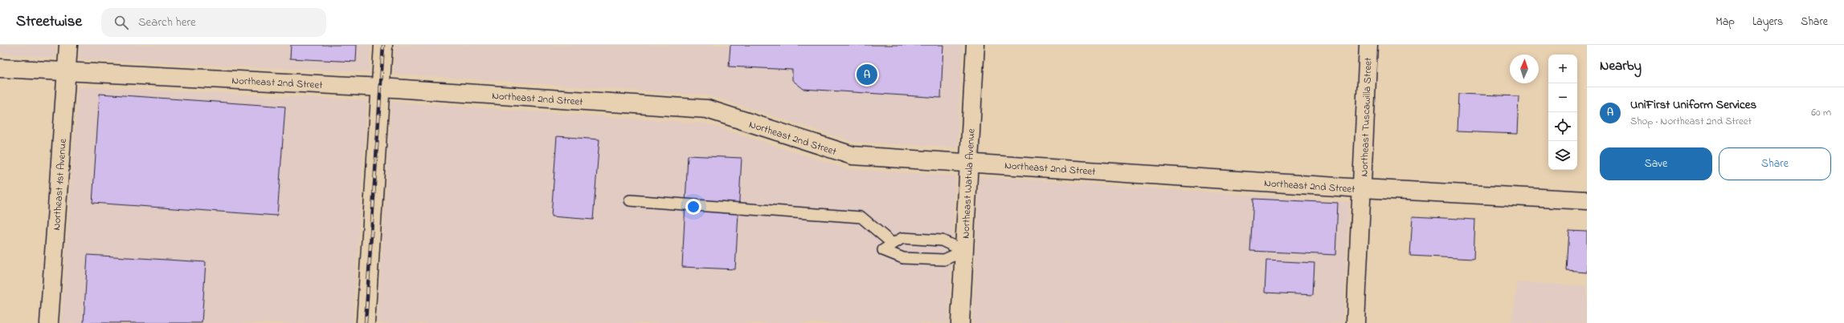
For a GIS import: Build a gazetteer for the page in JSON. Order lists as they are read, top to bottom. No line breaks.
{"streets":{"street":["Northeast 2nd Street","Northeast Tuscawilla Street","Northeast Watula Avenue","Northeast 1st Avenue"]},"crossings":[["Northeast 2nd Street","Northeast Tuscawilla Street"],["Northeast 2nd Street","Northeast Watula Avenue"],["Northeast 2nd Street","Northeast 1st Avenue"]],"north":"top","page":{"header":"Streetwise","search":"Search here","nav":["Map","Layers","Share"],"heading":"Nearby","map_buttons":["+","−"],"pins":"A","list":[{"mark":"A","name":"UniFirst Uniform Services","note":"Shop · Northeast 2nd Street","value":"60 m"}],"buttons":["Save","Share"]}}
